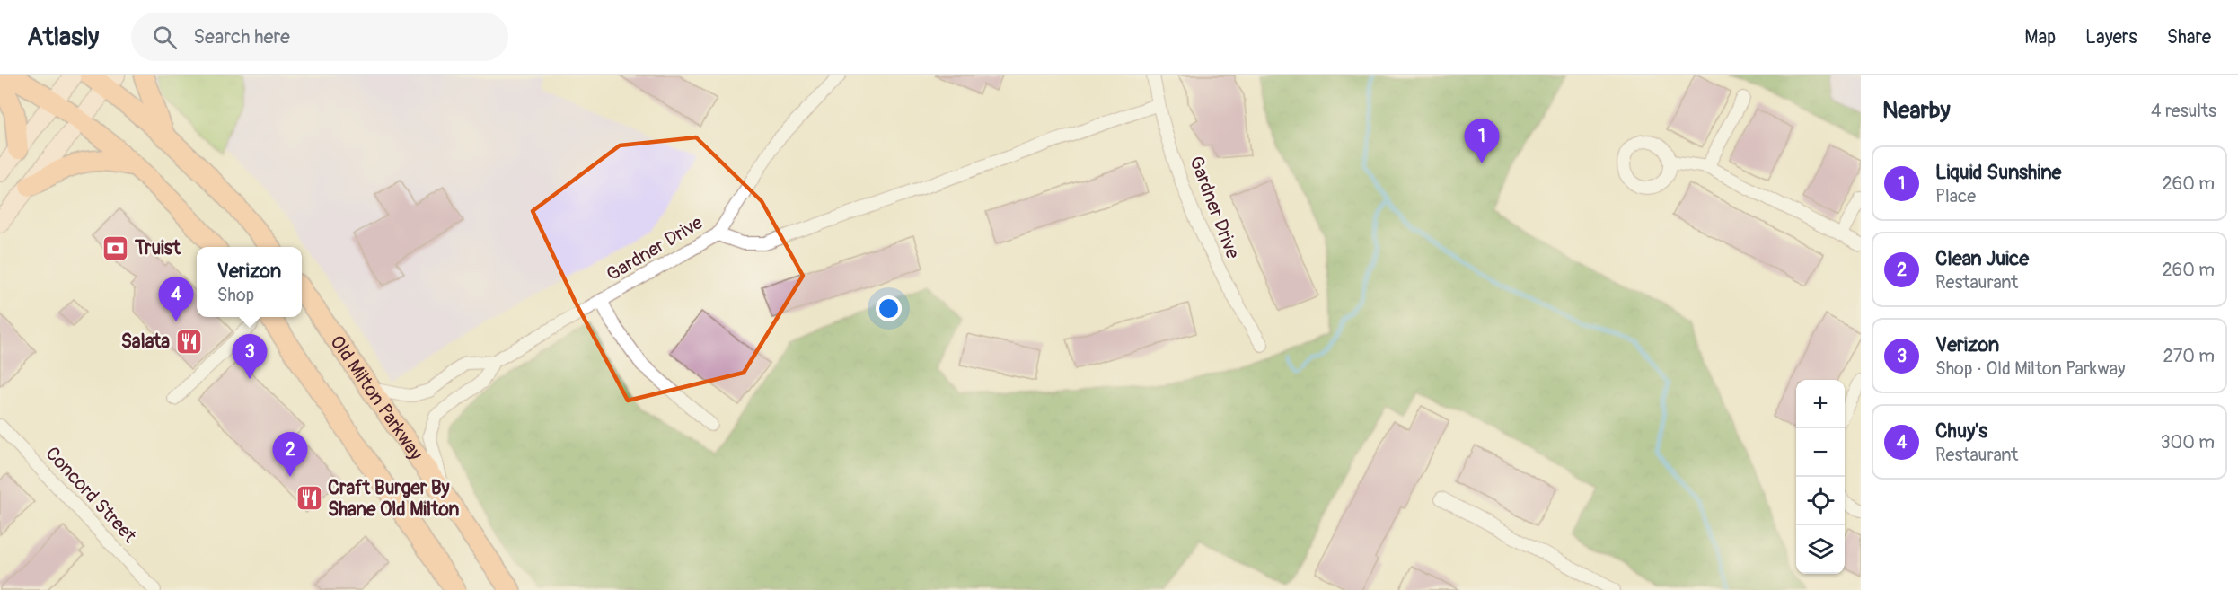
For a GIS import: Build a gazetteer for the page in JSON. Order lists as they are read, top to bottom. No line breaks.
{"streets":{"highway":["Old Milton Parkway"],"street":["Gardner Drive","Concord Street"]},"crossings":[["Gardner Drive","Old Milton Parkway"]],"places":{"bank":["Truist"],"restaurant":["Salata","Craft Burger By Shane Old Milton"]},"page":{"header":"Atlasly","search":"Search here","nav":["Map","Layers","Share"],"heading":["Nearby","4 results"],"pins":["1","4","3","2"],"list":[{"mark":"1","name":"Liquid Sunshine","note":"Place","value":"260 m"},{"mark":"2","name":"Clean Juice","note":"Restaurant","value":"260 m"},{"mark":"3","name":"Verizon","note":"Shop · Old Milton Parkway","value":"270 m"},{"mark":"4","name":"Chuy's","note":"Restaurant","value":"300 m"}],"popup":["Verizon","Shop"],"map_buttons":["+","−"]}}
